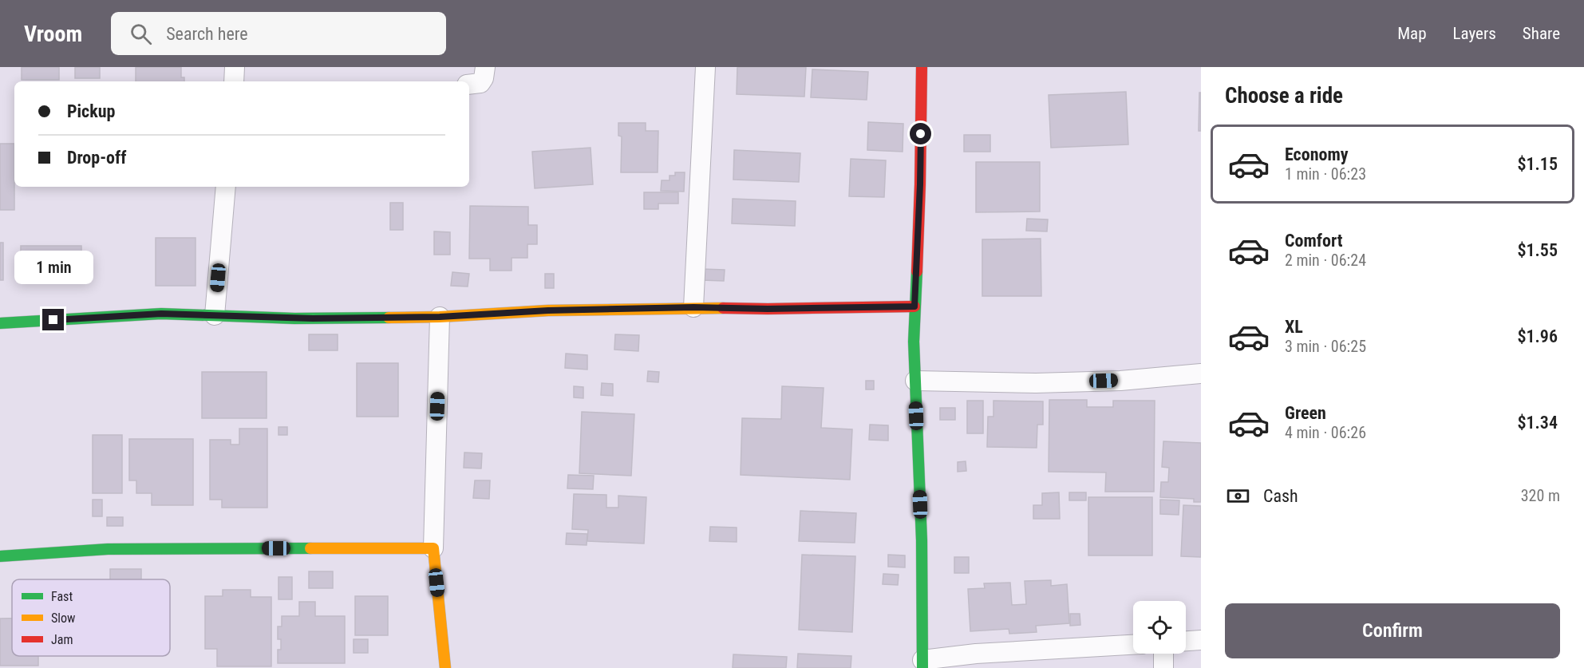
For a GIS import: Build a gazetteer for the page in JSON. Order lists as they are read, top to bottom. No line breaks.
{"legend":["Fast","Slow","Jam"],"page":{"header":"Vroom","search":"Search here","nav":["Map","Layers","Share"],"heading":"Choose a ride","banner":["Pickup","Drop-off"],"list":[{"name":"Economy","note":"1 min · 06:23","value":"$1.15"},{"name":"Comfort","note":"2 min · 06:24","value":"$1.55"},{"name":"XL","note":"3 min · 06:25","value":"$1.96"},{"name":"Green","note":"4 min · 06:26","value":"$1.34"}],"bubble":"1 min","pay":["Cash","320 m"],"buttons":"Confirm"}}
